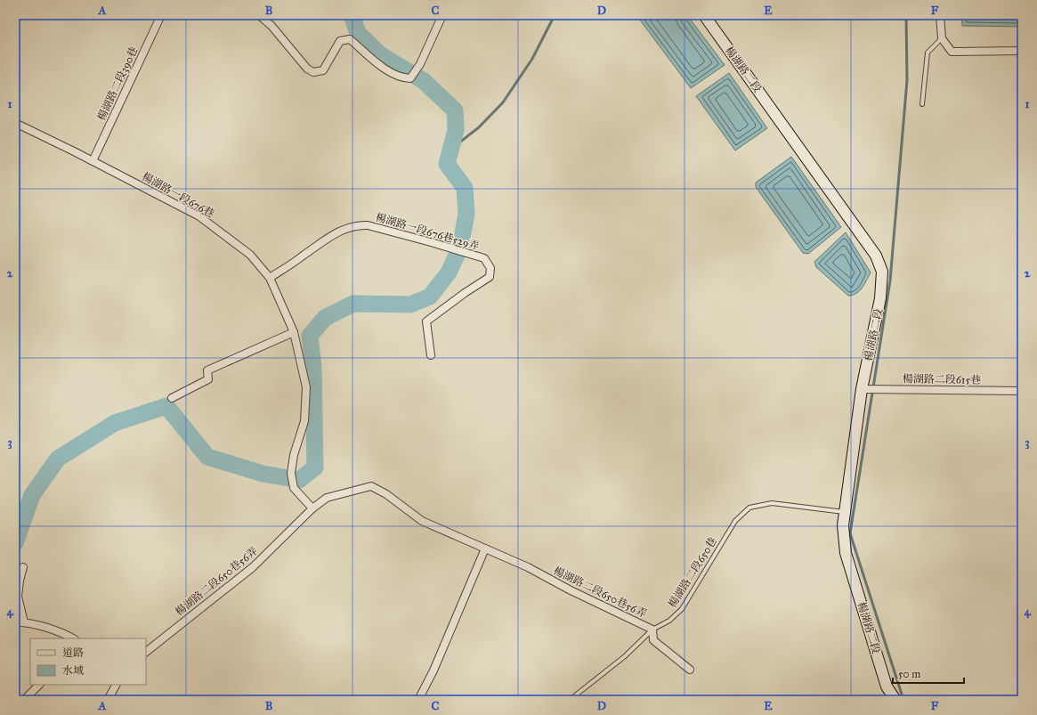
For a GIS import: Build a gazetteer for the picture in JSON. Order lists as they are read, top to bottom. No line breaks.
{"streets":{"street":["楊湖路二段","楊湖路二段390巷","楊湖路一段676巷","楊湖路一段676巷529弄","楊湖路二段615巷","楊湖路二段650巷56弄"],"lane":["楊湖路二段650巷"]},"crossings":[["楊湖路二段","楊湖路二段615巷"],["楊湖路二段","楊湖路二段650巷"],["楊湖路二段390巷","楊湖路一段676巷"],["楊湖路一段676巷","楊湖路一段676巷529弄"],["楊湖路一段676巷","楊湖路二段650巷56弄"],["楊湖路二段650巷","楊湖路二段650巷56弄"]],"legend":["道路","水域"],"scale_bar":"50 m","grid":{"columns":["A","B","C","D","E","F"],"rows":["1","2","3","4"]}}
